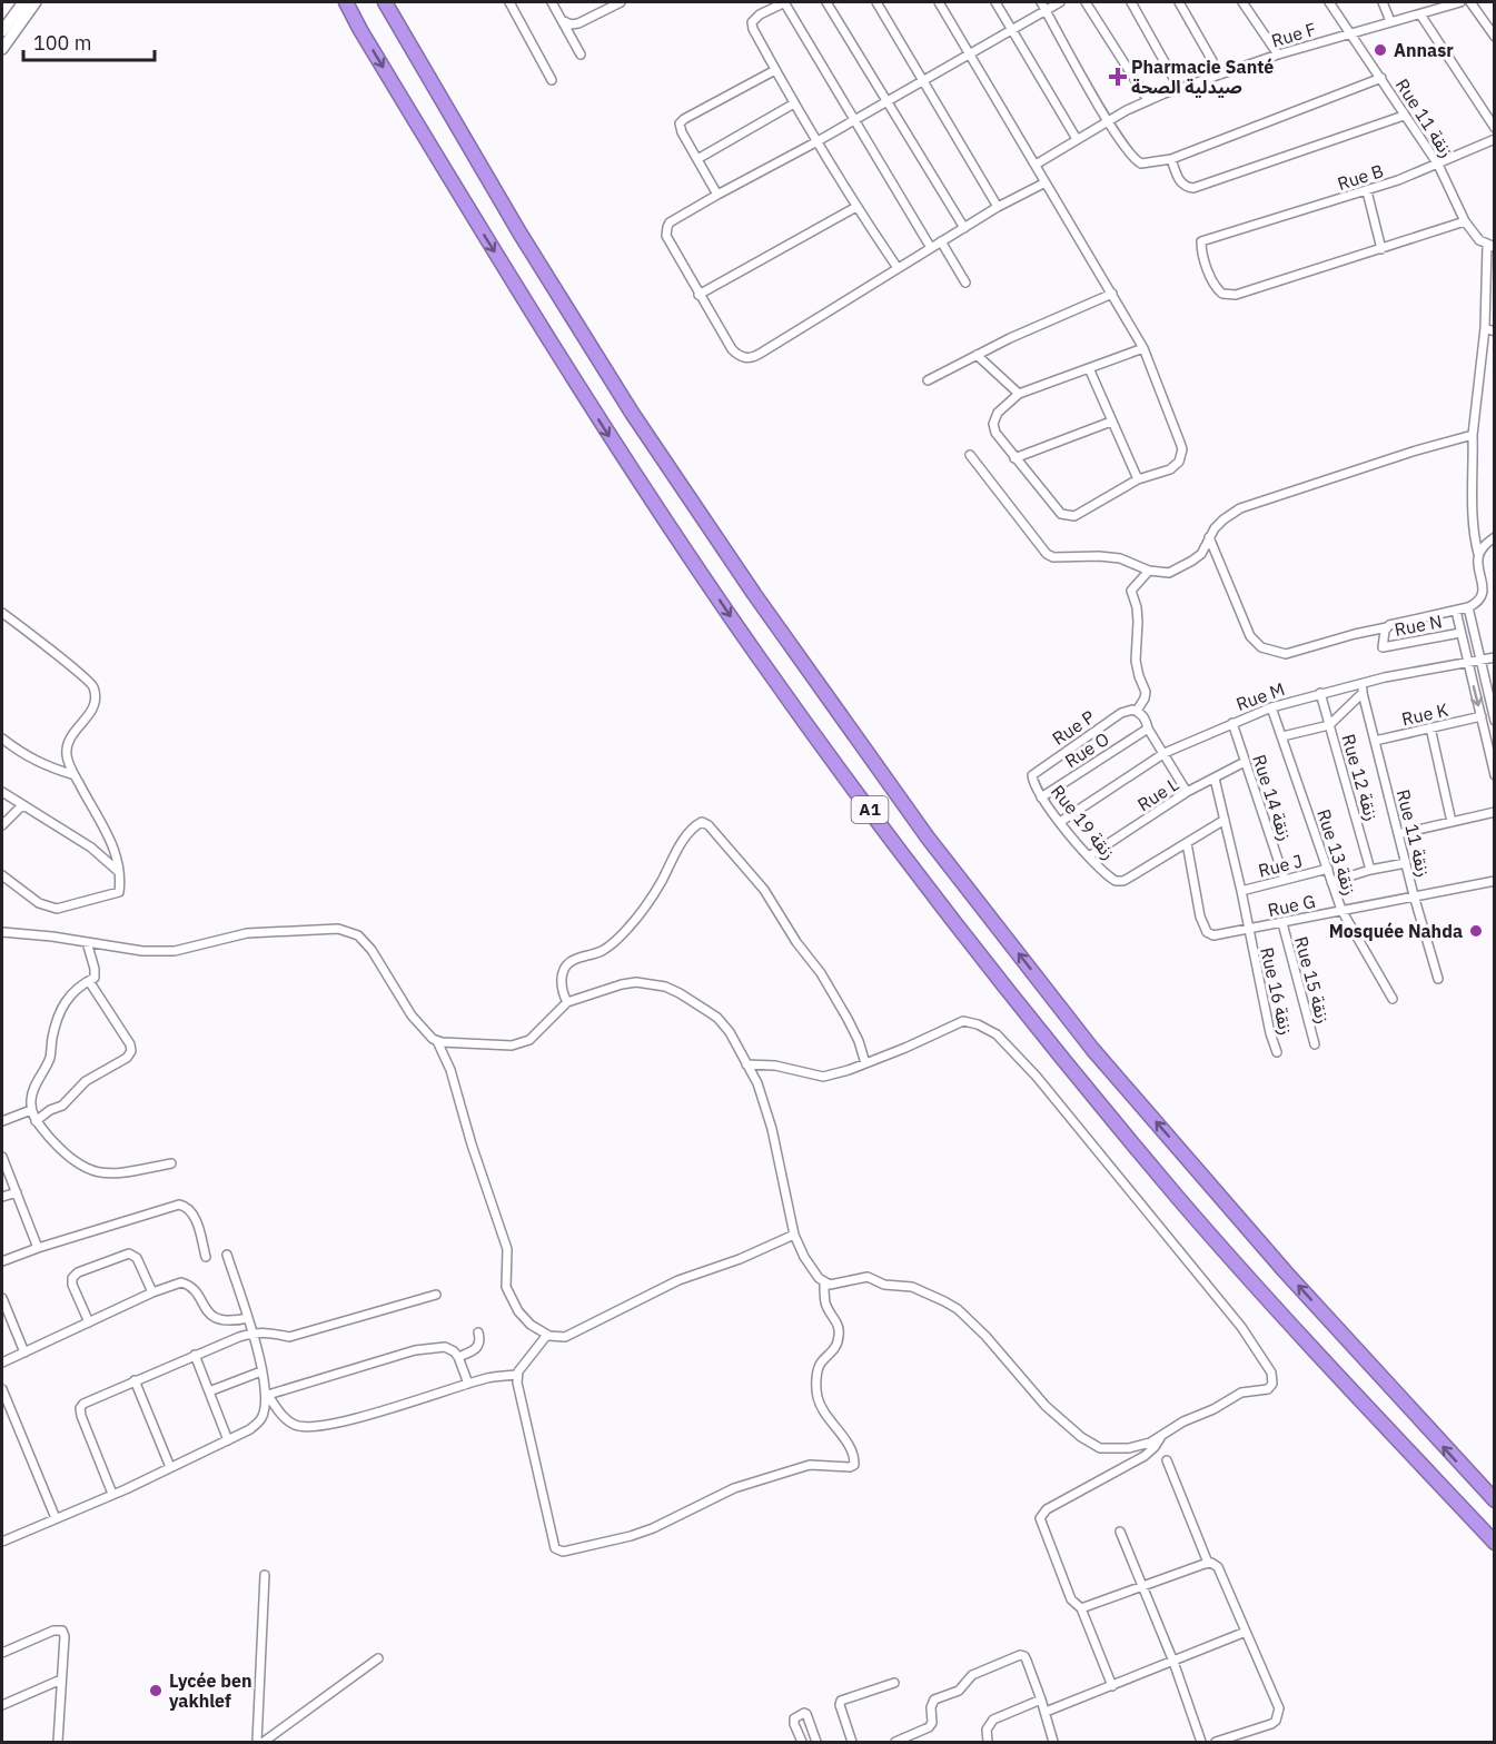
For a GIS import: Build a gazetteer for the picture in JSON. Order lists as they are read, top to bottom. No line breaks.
{"streets":{"highway":["A1"],"street":["Rue F","Rue 11 زنقة","Rue B","Rue N","Rue M","Rue K","Rue P","Rue O","Rue 12 زنقة","Rue L","Rue 14 زنقة","Rue 19 زنقة","Rue 13 زنقة","Rue J","Rue G","Rue 15 زنقة","Rue 16 زنقة"]},"crossings":[["Rue F","Rue 11 زنقة"],["Rue 11 زنقة","Rue B"],["Rue 11 زنقة","Rue K"],["Rue 11 زنقة","Rue G"],["Rue M","Rue 12 زنقة"],["Rue M","Rue 14 زنقة"],["Rue M","Rue 19 زنقة"],["Rue M","Rue 13 زنقة"],["Rue P","Rue 19 زنقة"],["Rue O","Rue 19 زنقة"],["Rue L","Rue 14 زنقة"],["Rue L","Rue 19 زنقة"],["Rue L","Rue 16 زنقة"],["Rue 14 زنقة","Rue J"],["Rue 19 زنقة","Rue G"],["Rue 13 زنقة","Rue J"],["Rue 13 زنقة","Rue G"],["Rue J","Rue 16 زنقة"],["Rue G","Rue 15 زنقة"],["Rue G","Rue 16 زنقة"]],"places":{"other":["Annasr","Mosquée Nahda","Lycée ben yakhlef"],"health":["Pharmacie Santé صيدلية الصحة"]},"scale_bar":"100 m"}
